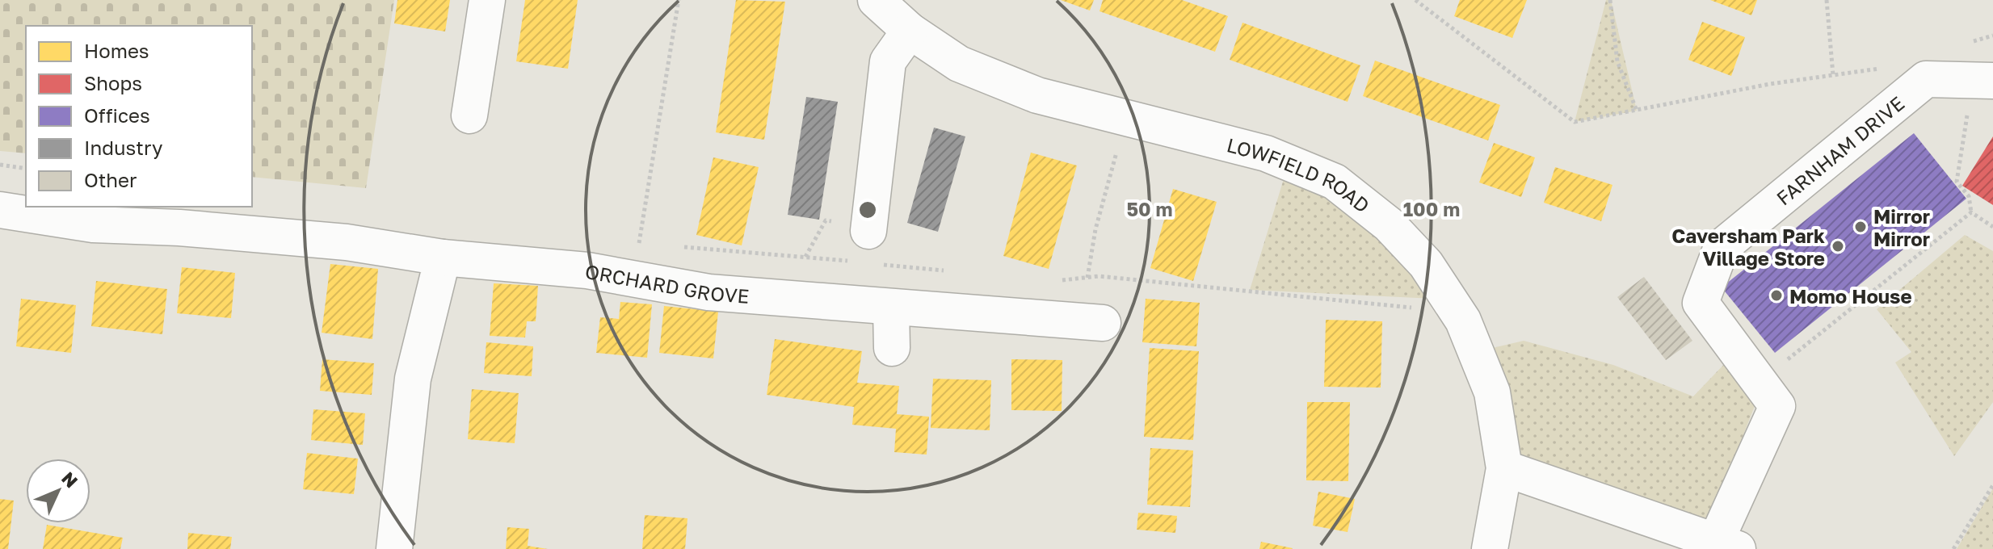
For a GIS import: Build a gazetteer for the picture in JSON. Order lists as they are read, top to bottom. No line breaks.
{"streets":{"street":["FARNHAM DRIVE","LOWFIELD ROAD","ORCHARD GROVE"]},"crossings":[["FARNHAM DRIVE","LOWFIELD ROAD"]],"places":["Mirror Mirror","Caversham Park Village Store","Momo House"],"legend":["Homes","Shops","Offices","Industry","Other"],"north":"top right","rings":["50 m","100 m"]}
